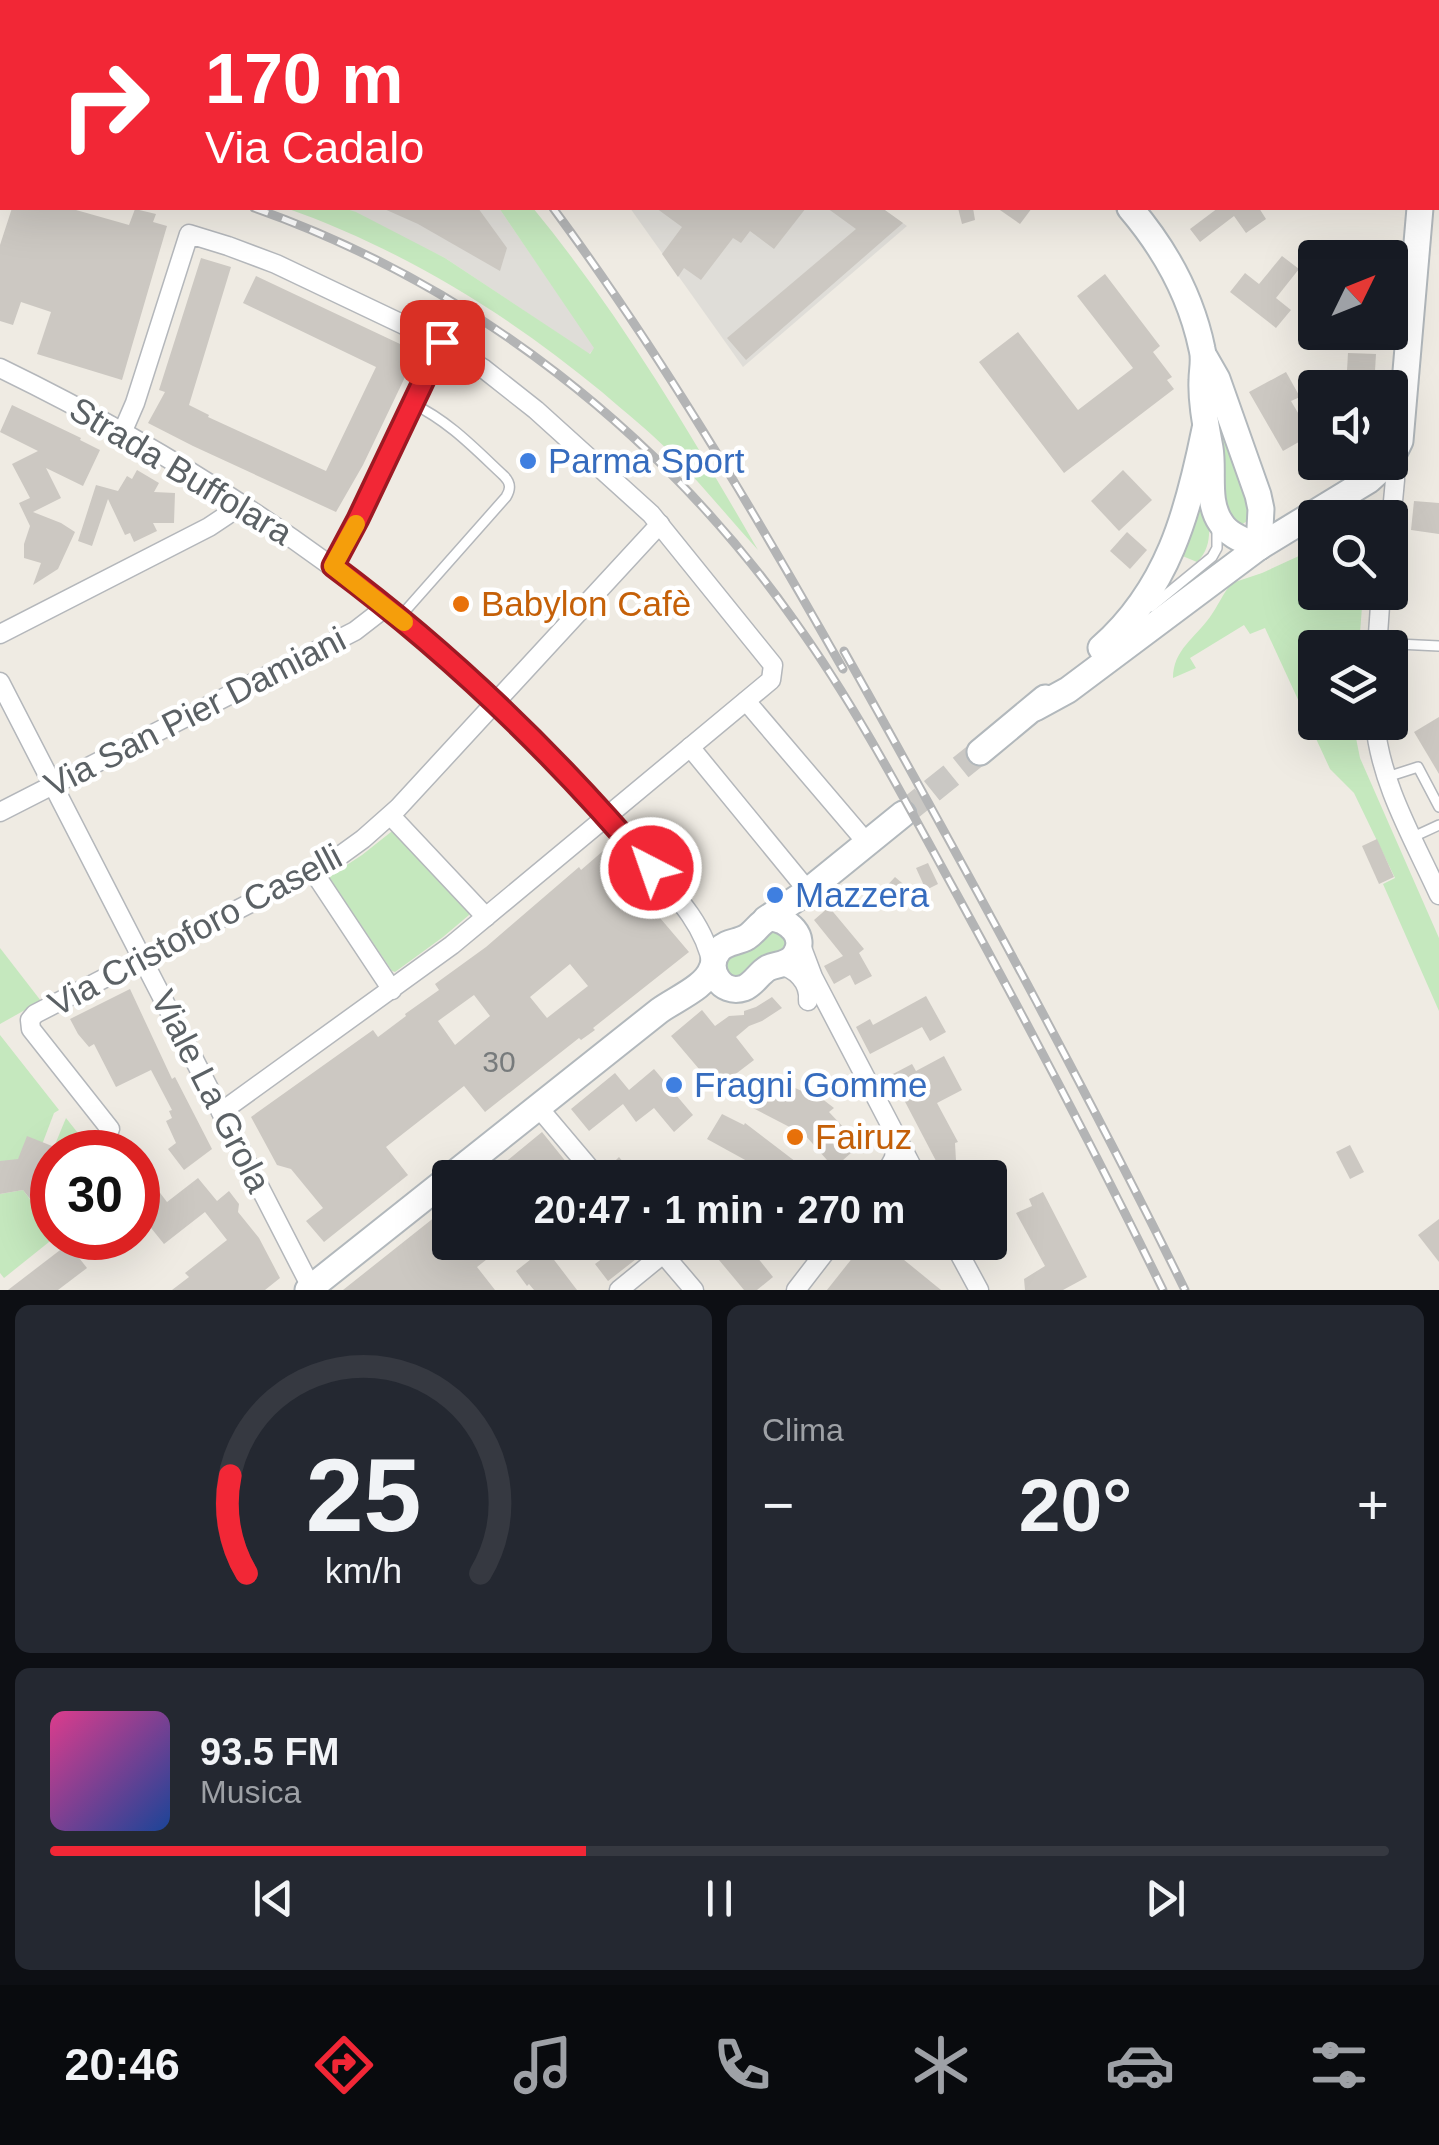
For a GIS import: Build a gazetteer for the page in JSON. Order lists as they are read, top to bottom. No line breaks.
{"streets":{"street":["Strada Buffolara","Via San Pier Damiani","Via Cristoforo Caselli","Viale La Grola"]},"crossings":[["Strada Buffolara","Via San Pier Damiani"],["Strada Buffolara","Via Cristoforo Caselli"],["Via San Pier Damiani","Viale La Grola"],["Via Cristoforo Caselli","Viale La Grola"]],"places":["Parma Sport","Babylon Cafè","Mazzera","Fragni Gomme","Fairuz"],"house_numbers":["30"],"north":"top right","page":{"turn":["170 m","Via Cadalo"],"limit":"30","trip":"20:47 · 1 min · 270 m","tile":"Clima","heat":["−","20°","+"],"song":["93.5 FM","Musica"],"tabs":"20:46","gauge":["25","km/h"]}}
